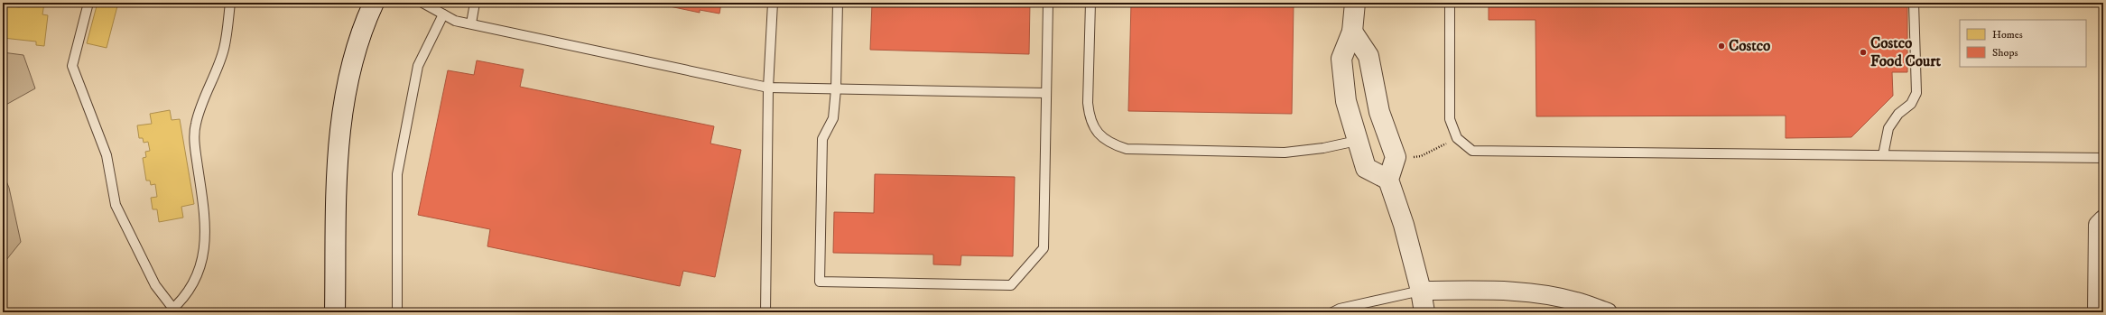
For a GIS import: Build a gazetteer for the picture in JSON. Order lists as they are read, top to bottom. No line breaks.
{"places":["Costco","Costco Food Court"],"legend":["Homes","Shops"]}
